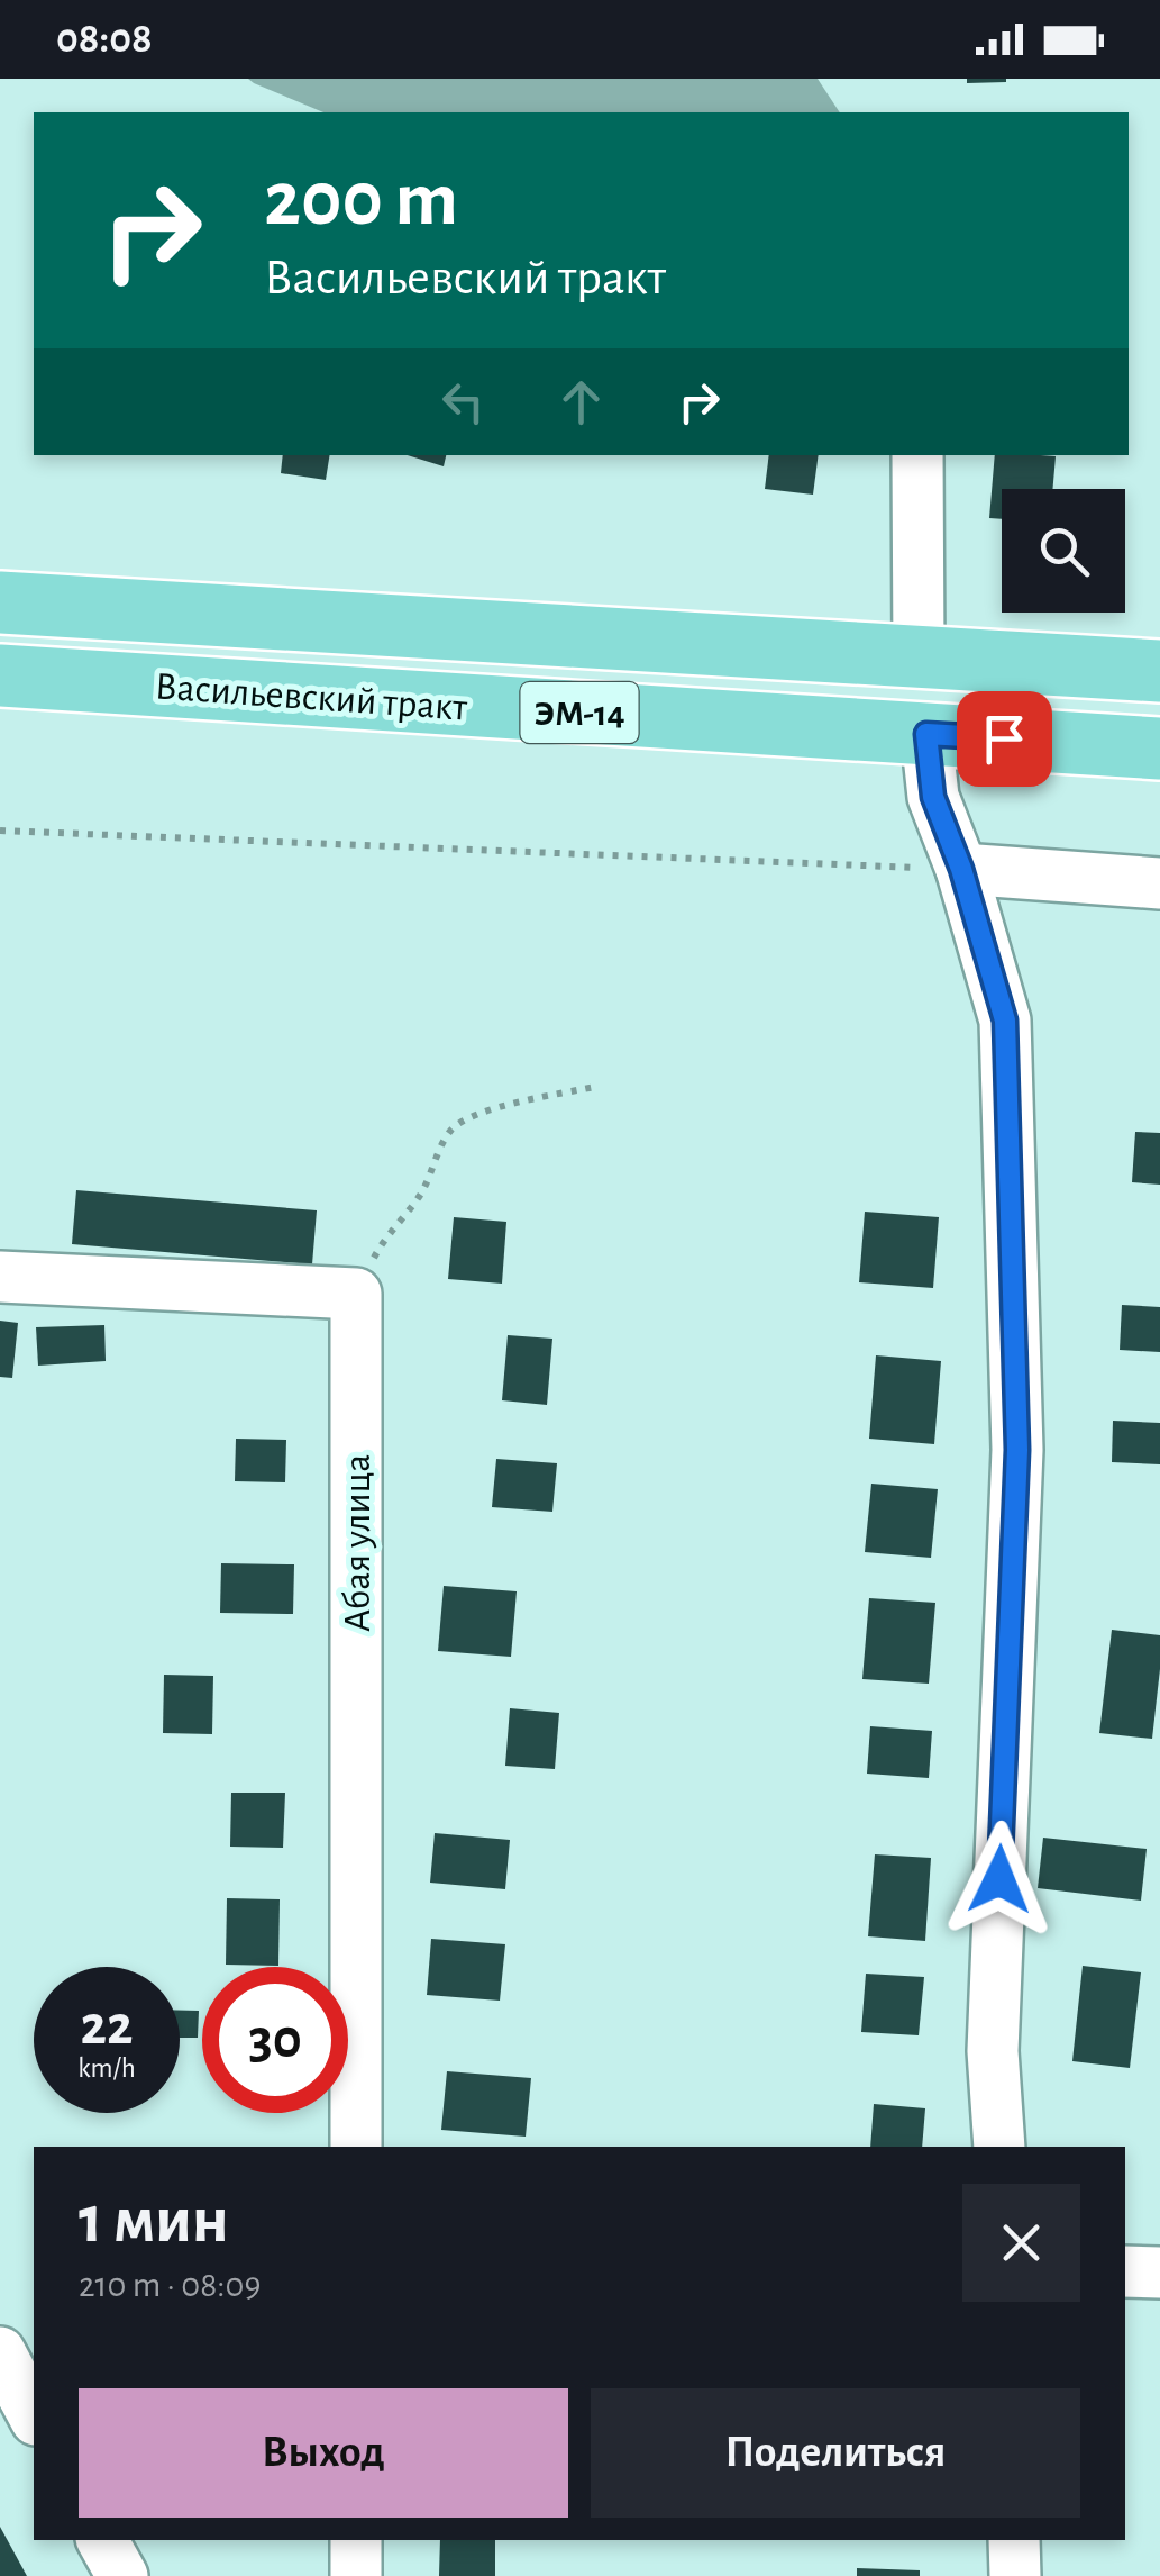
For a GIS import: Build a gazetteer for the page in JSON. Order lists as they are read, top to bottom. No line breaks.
{"streets":{"main road":["Васильевский тракт","ЭМ-14"],"street":["Абая улица"]},"page":{"status":"08:08","turn":["200 m","Васильевский тракт"],"speed":"22 km/h","limit":"30","heading":["1 мин","210 m · 08:09"],"buttons":["Выход","Поделиться"]}}
